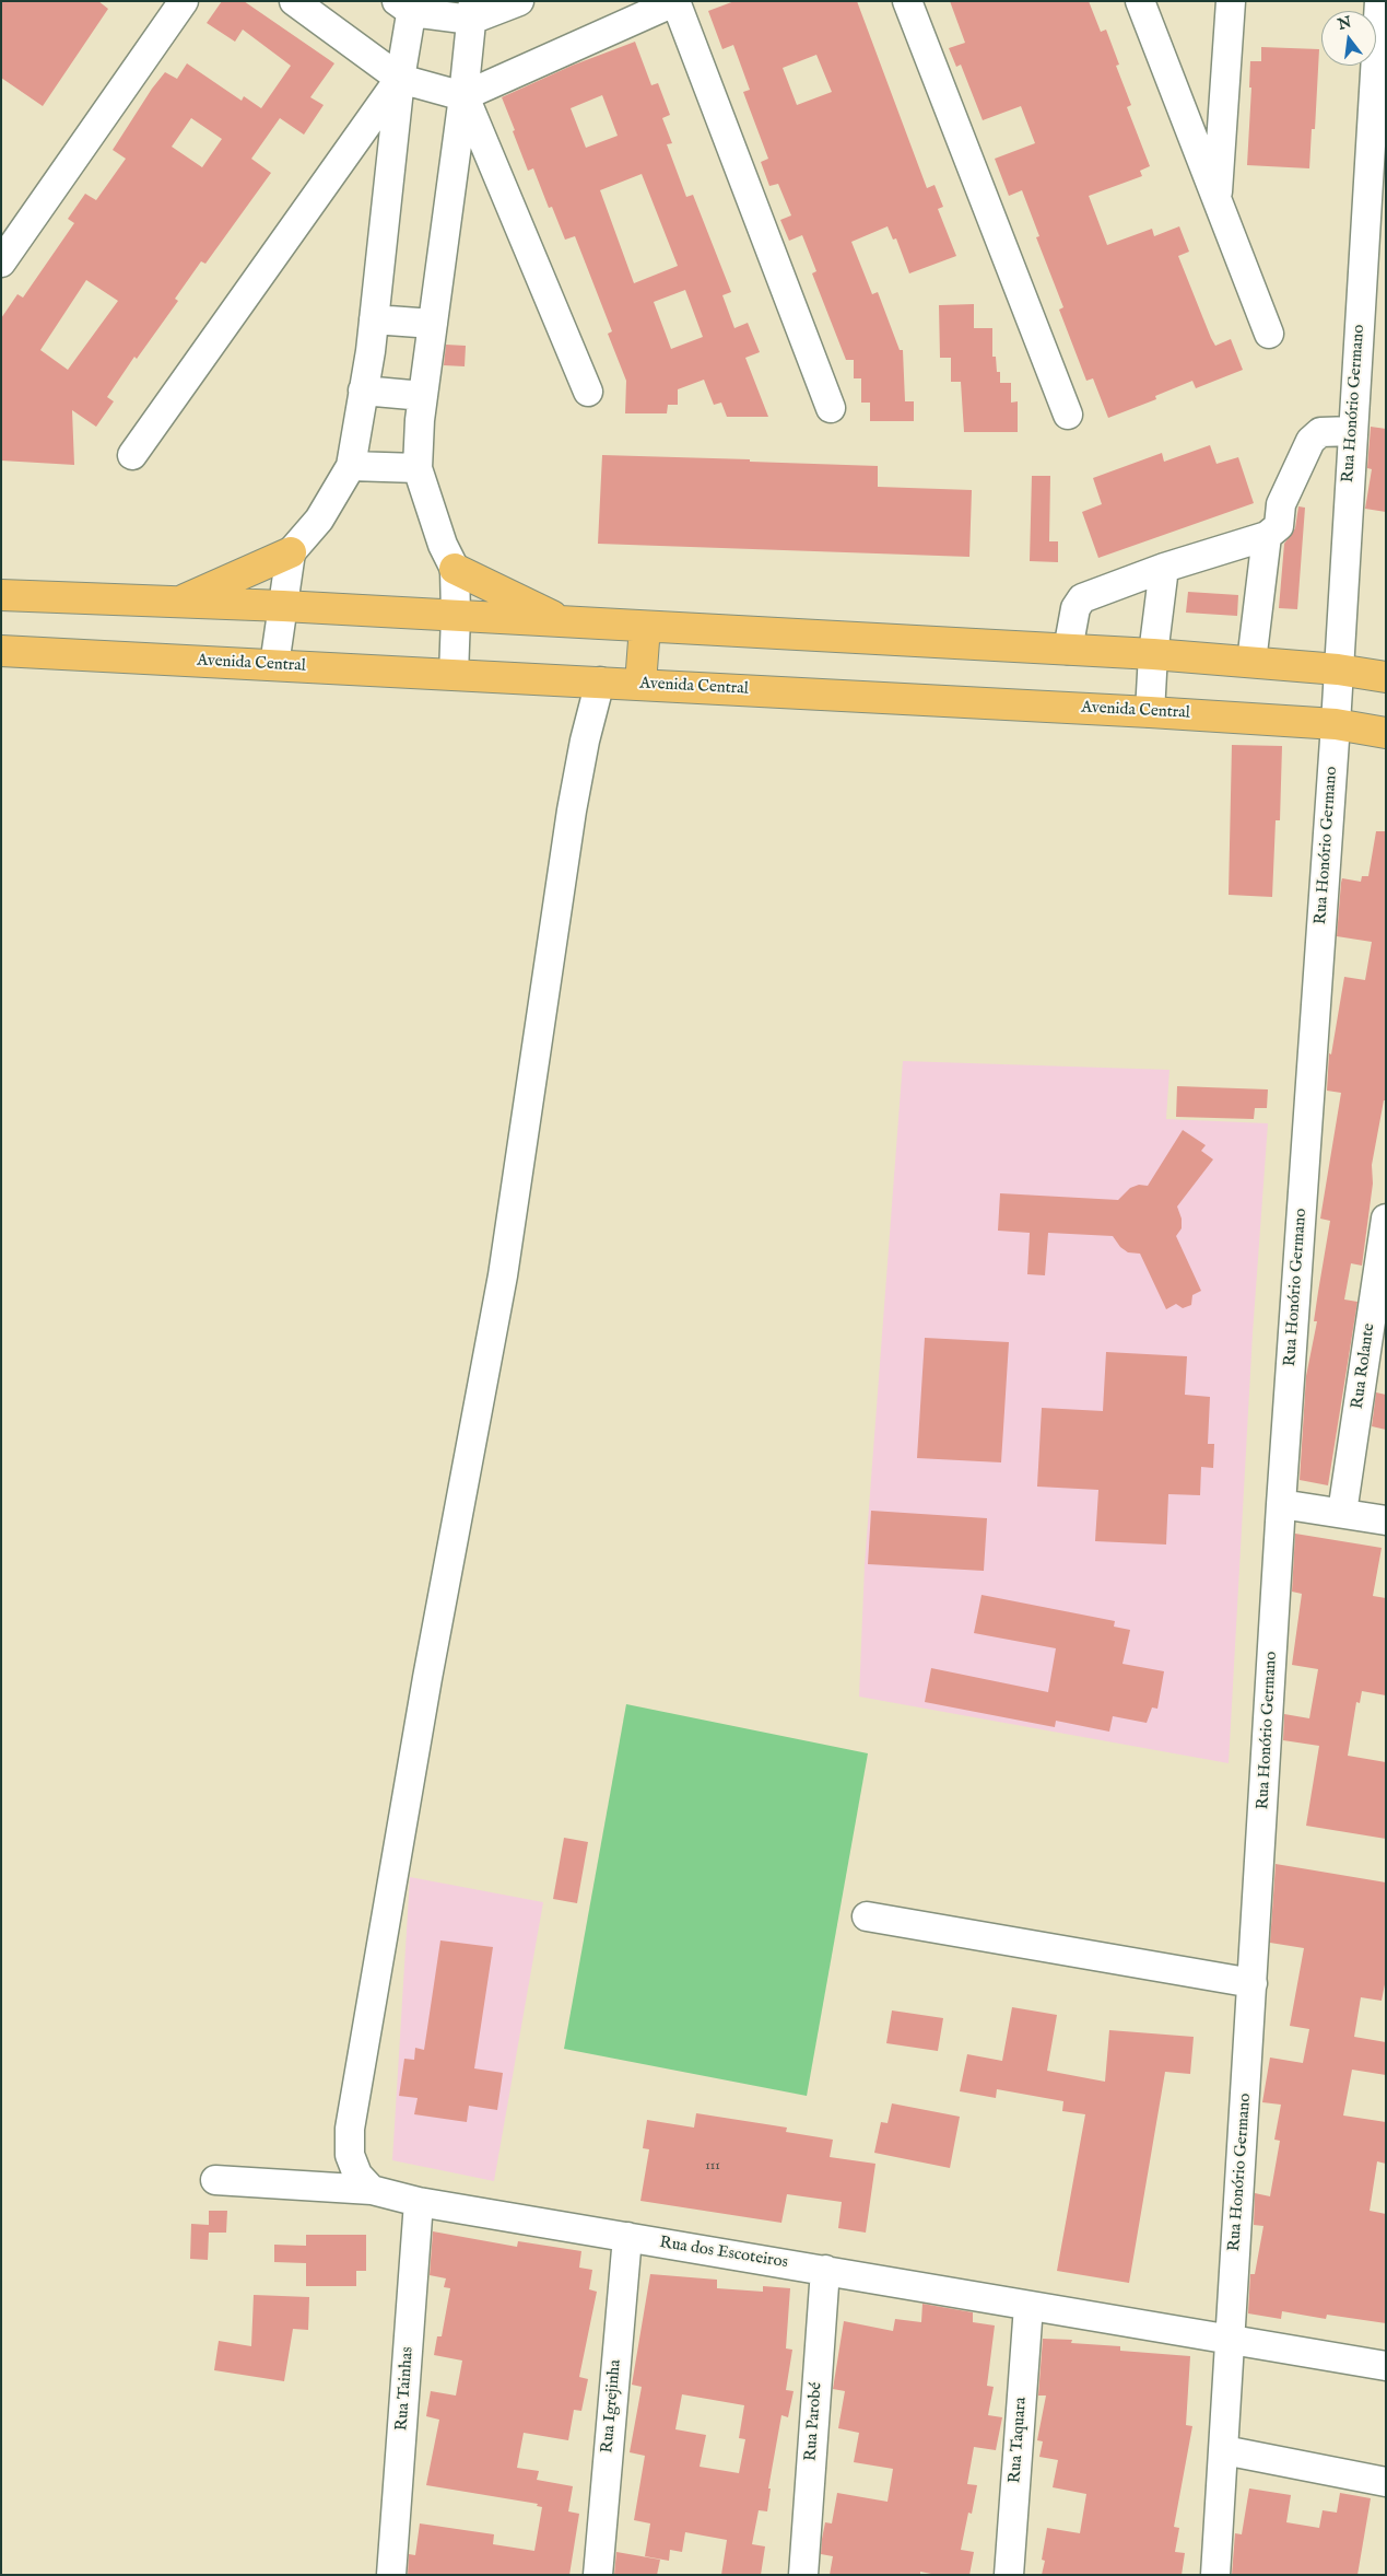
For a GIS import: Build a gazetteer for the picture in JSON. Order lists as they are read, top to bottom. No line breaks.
{"streets":{"main road":["Avenida Central"],"street":["Rua Honório Germano","Rua Rolante","Rua dos Escoteiros","Rua Tainhas","Rua Igrejinha","Rua Parobé","Rua Taquara"]},"crossings":[["Rua Honório Germano","Avenida Central"],["Rua Honório Germano","Rua dos Escoteiros"],["Rua dos Escoteiros","Rua Tainhas"],["Rua dos Escoteiros","Rua Igrejinha"],["Rua dos Escoteiros","Rua Parobé"],["Rua dos Escoteiros","Rua Taquara"]],"house_numbers":["111"],"north":"top"}
